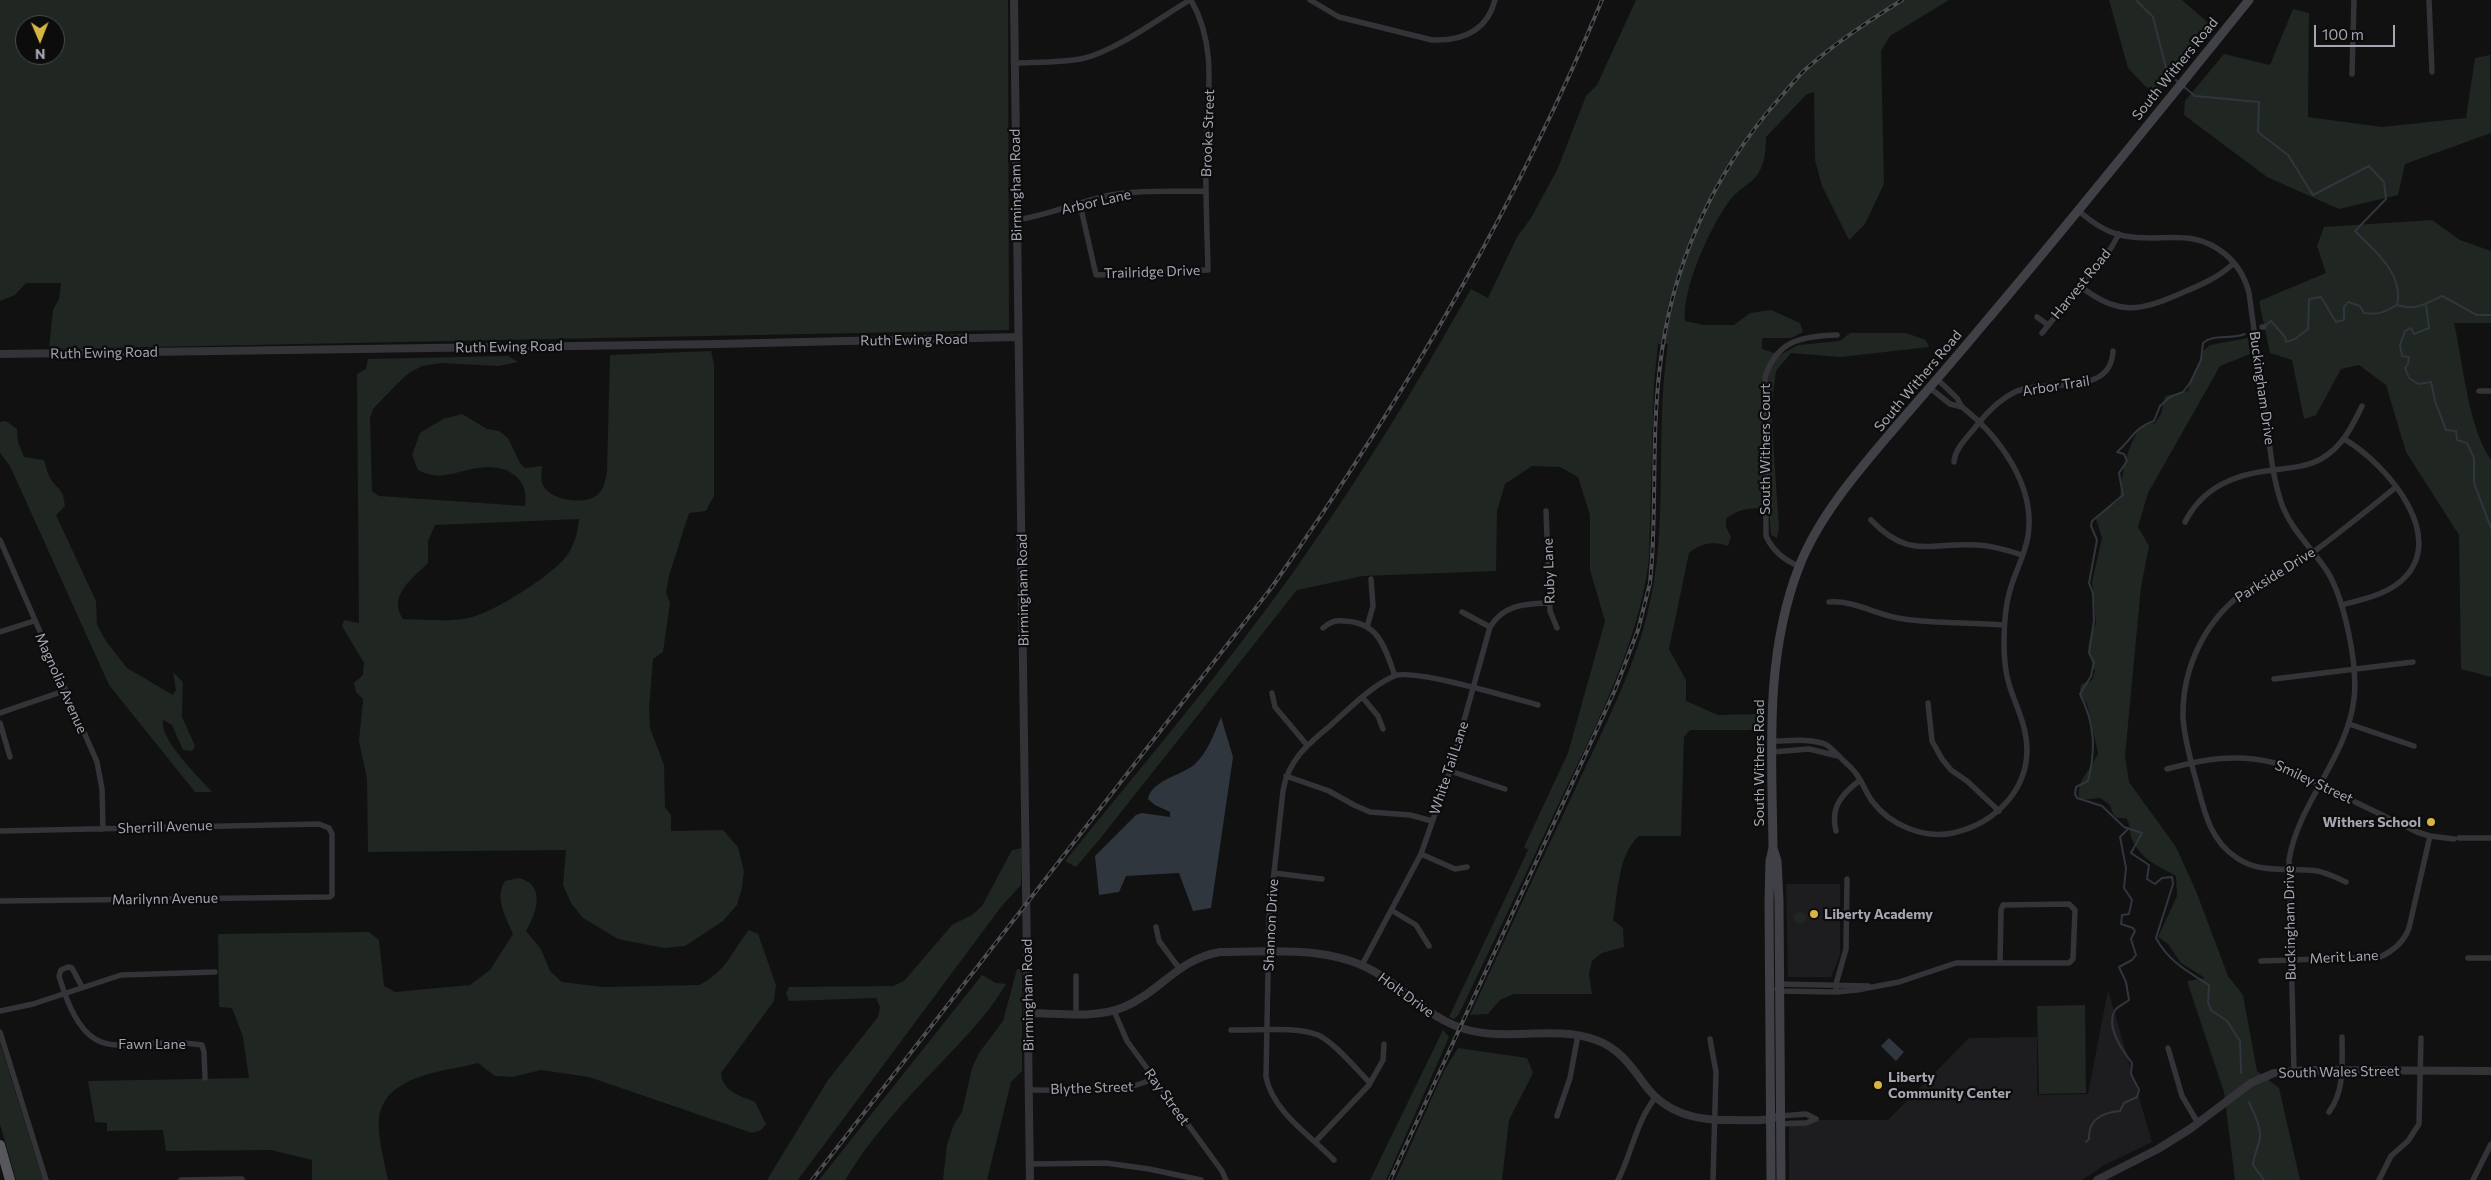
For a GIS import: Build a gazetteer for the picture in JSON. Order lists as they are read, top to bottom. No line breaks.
{"streets":{"main road":["South Withers Road"],"street":["Brooke Street","Birmingham Road","Arbor Lane","Trailridge Drive","Harvest Road","Ruth Ewing Road","Arbor Trail","Buckingham Drive","South Withers Court","Ruby Lane","Parkside Drive","Magnolia Avenue","White Tail Lane","Smiley Street","Sherrill Avenue","Marilynn Avenue","Shannon Drive","Merit Lane","Holt Drive","Fawn Lane","South Wales Street","Blythe Street","Ray Street"]},"crossings":[["South Withers Road","Buckingham Drive"],["South Withers Road","South Withers Court"],["South Withers Road","Holt Drive"],["Brooke Street","Arbor Lane"],["Brooke Street","Trailridge Drive"],["Birmingham Road","Arbor Lane"],["Birmingham Road","Ruth Ewing Road"],["Birmingham Road","Holt Drive"],["Birmingham Road","Blythe Street"],["Arbor Lane","Trailridge Drive"],["Harvest Road","Buckingham Drive"],["Buckingham Drive","Parkside Drive"],["Buckingham Drive","Smiley Street"],["Buckingham Drive","Merit Lane"],["Buckingham Drive","South Wales Street"],["Parkside Drive","Smiley Street"],["Magnolia Avenue","Sherrill Avenue"],["White Tail Lane","Shannon Drive"],["White Tail Lane","Holt Drive"],["Smiley Street","Merit Lane"],["Sherrill Avenue","Marilynn Avenue"],["Shannon Drive","Holt Drive"],["Holt Drive","Ray Street"],["Blythe Street","Ray Street"]],"places":["Withers School","Liberty Academy","Liberty Community Center"],"scale_bar":"100 m","north":"bottom"}
